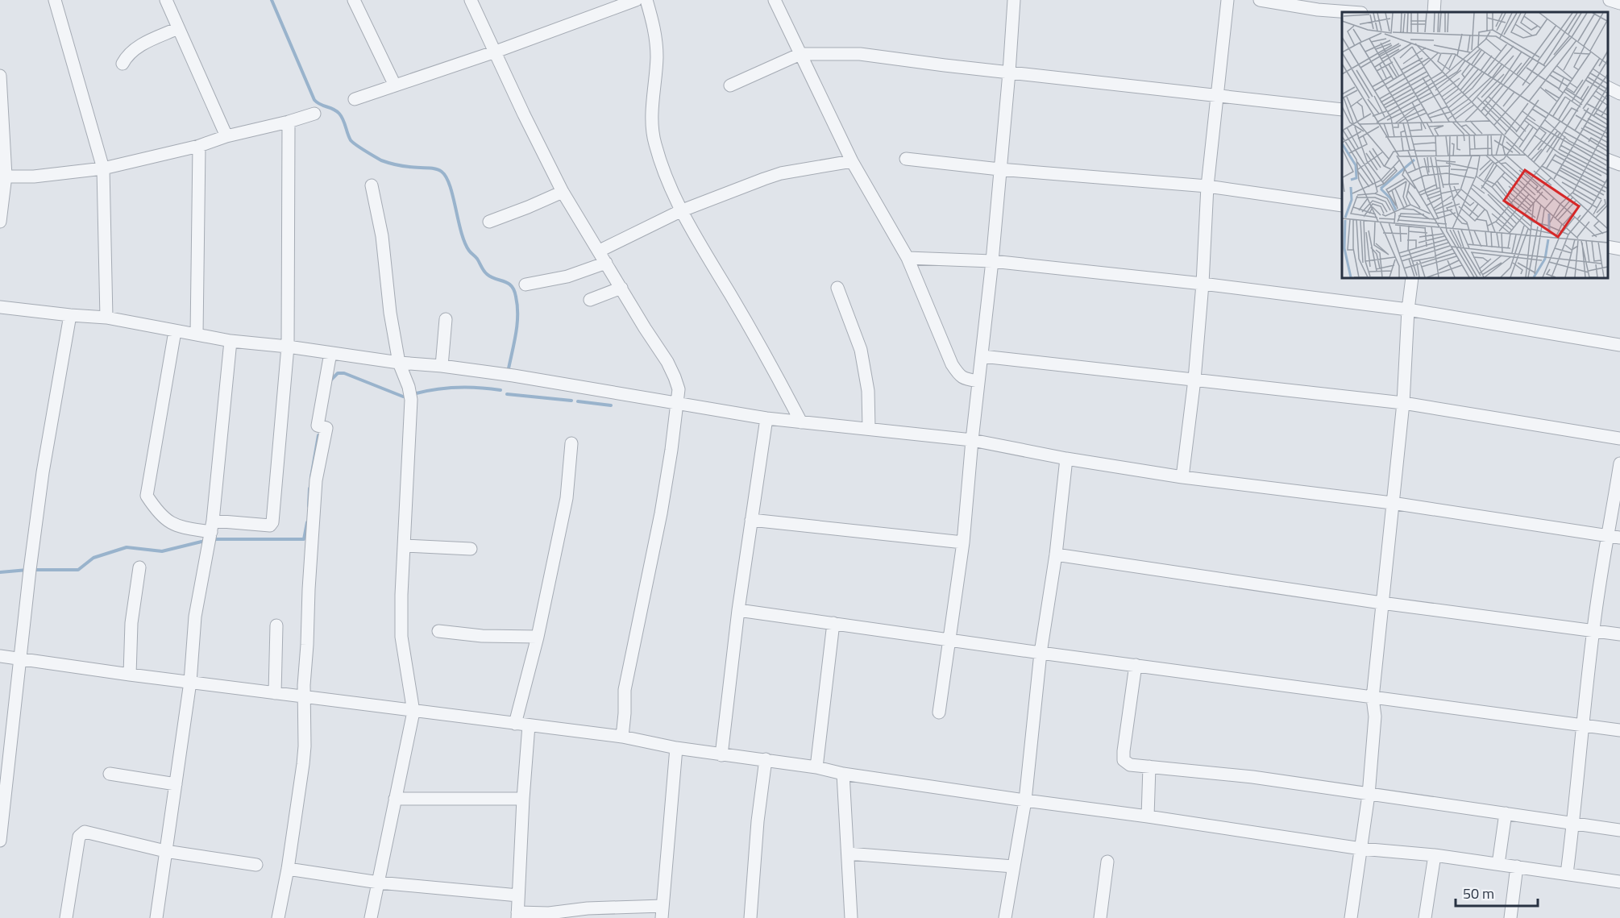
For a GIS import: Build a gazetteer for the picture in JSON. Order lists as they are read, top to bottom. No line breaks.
{"scale_bar":"50 m"}
